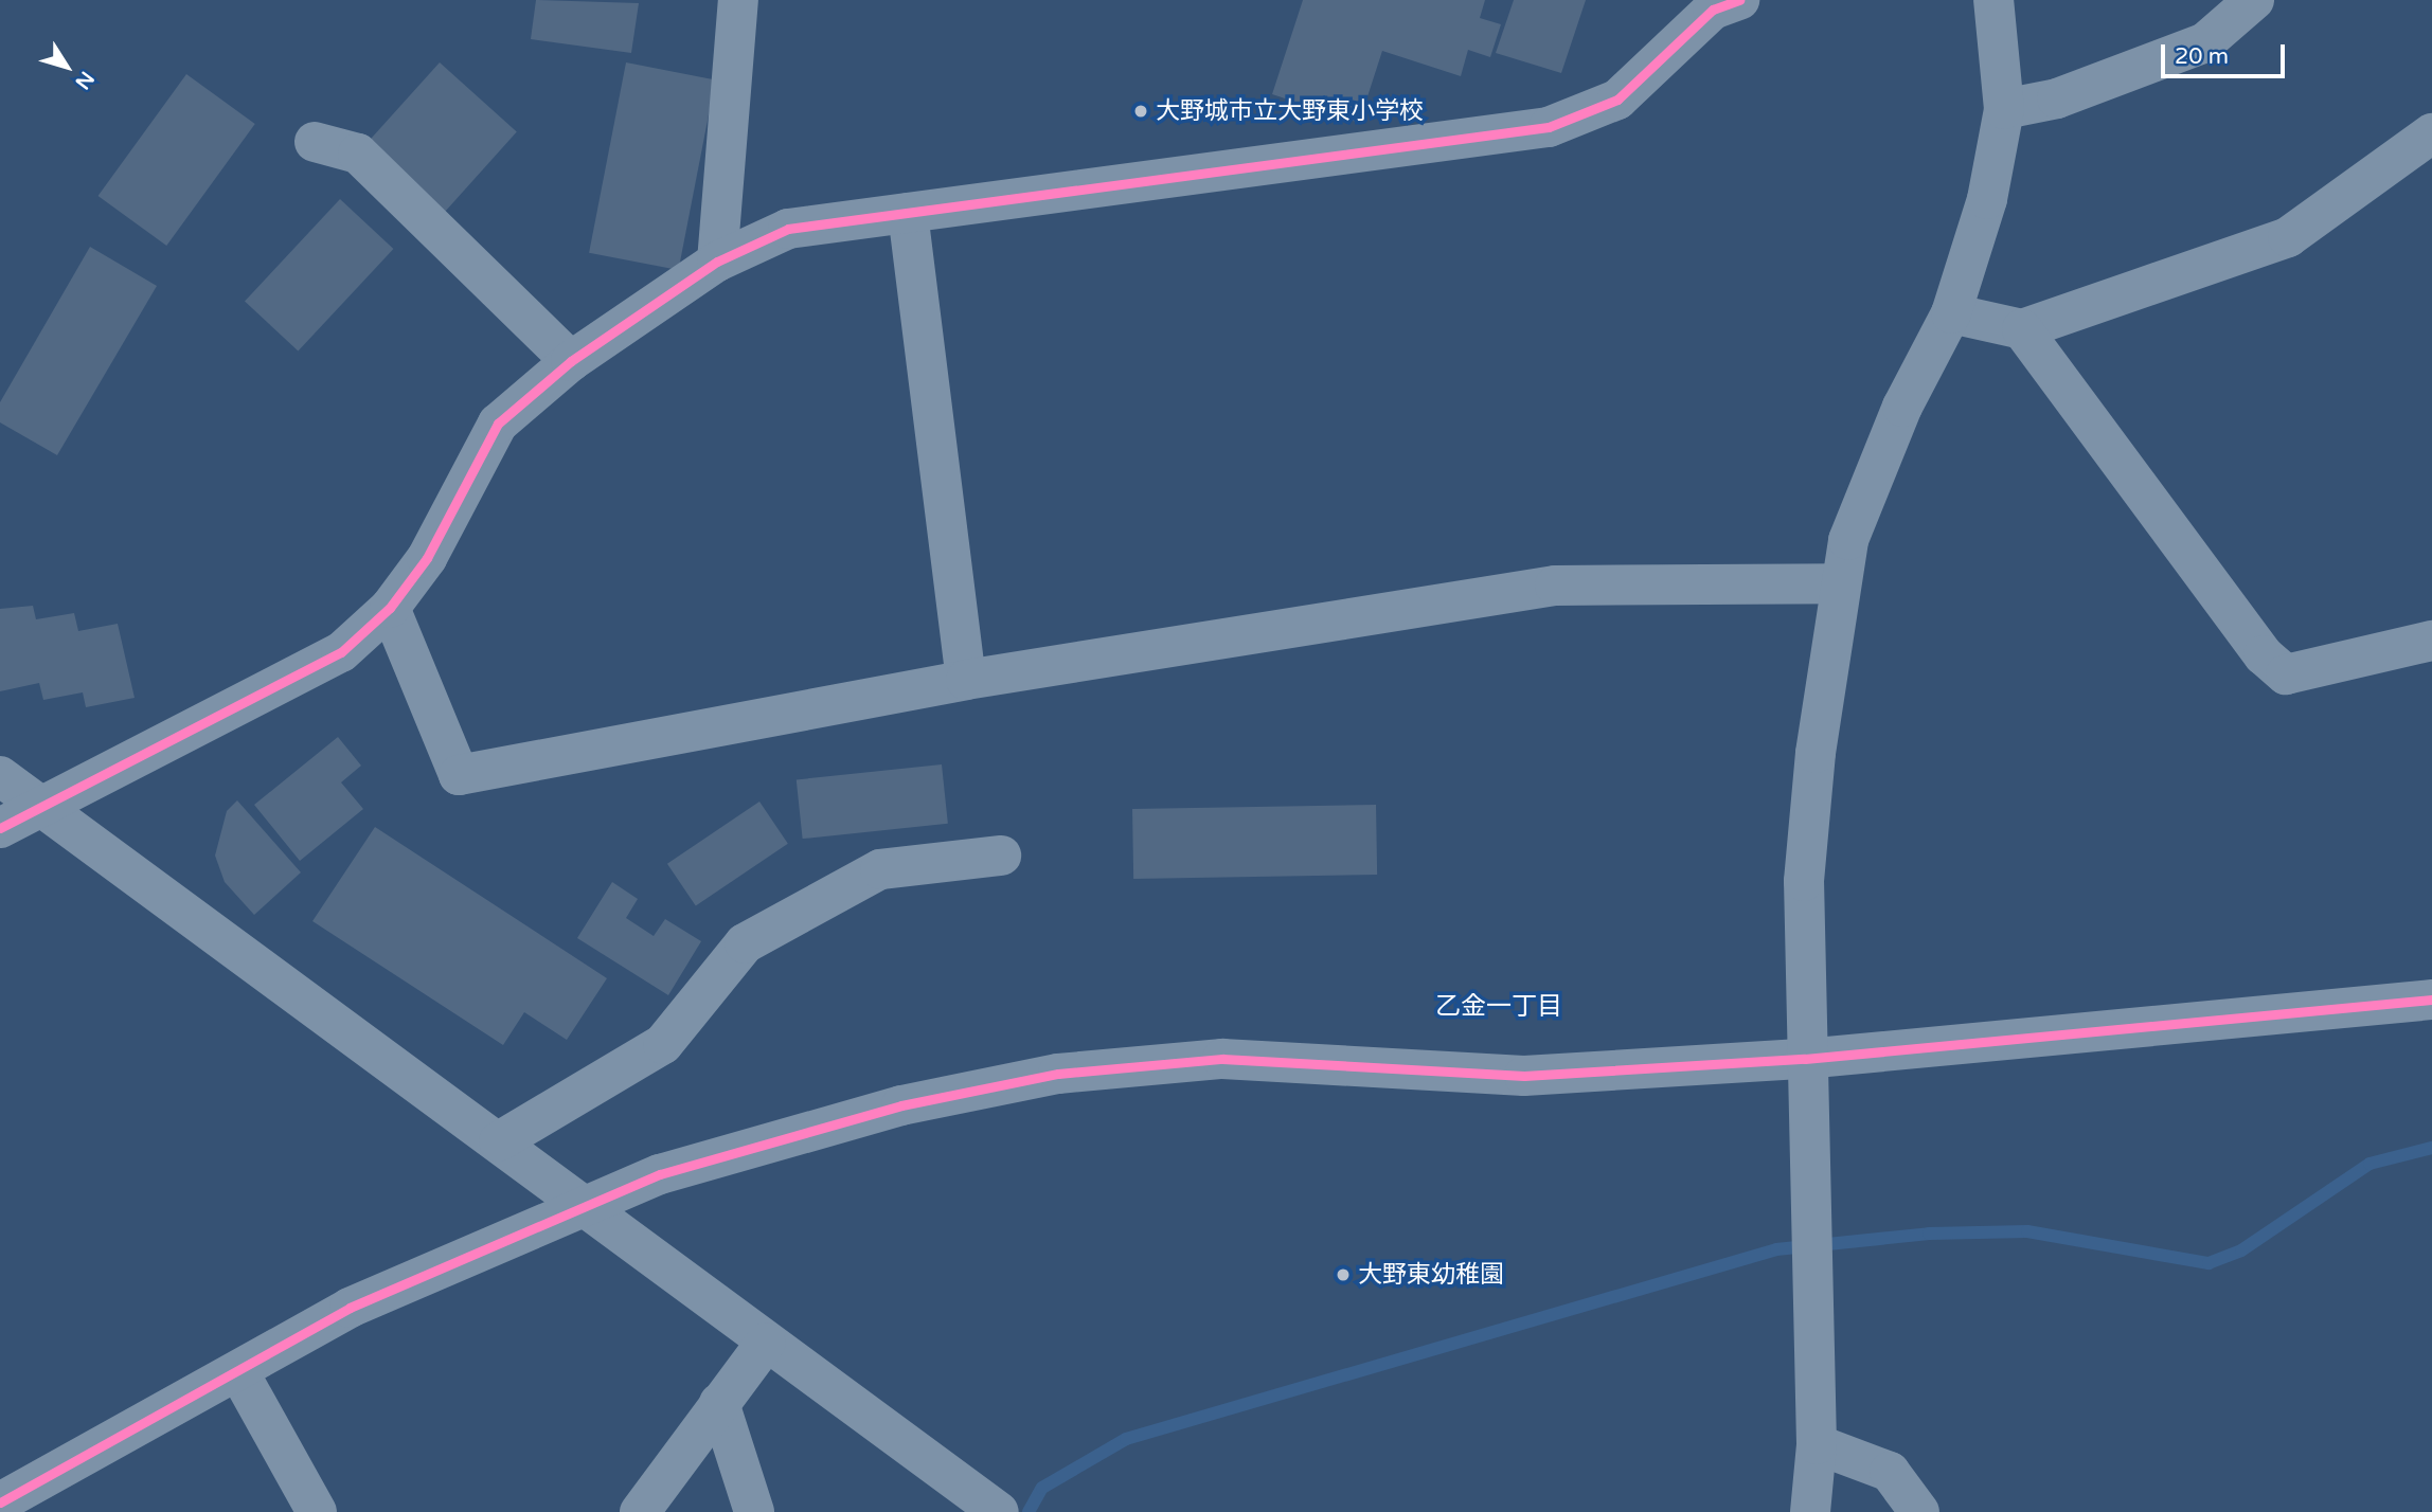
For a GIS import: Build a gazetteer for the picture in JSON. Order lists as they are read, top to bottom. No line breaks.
{"districts":["乙金一丁目"],"places":["大野城市立大野東小学校","大野東幼稚園"],"scale_bar":"20 m","north":"bottom right"}
